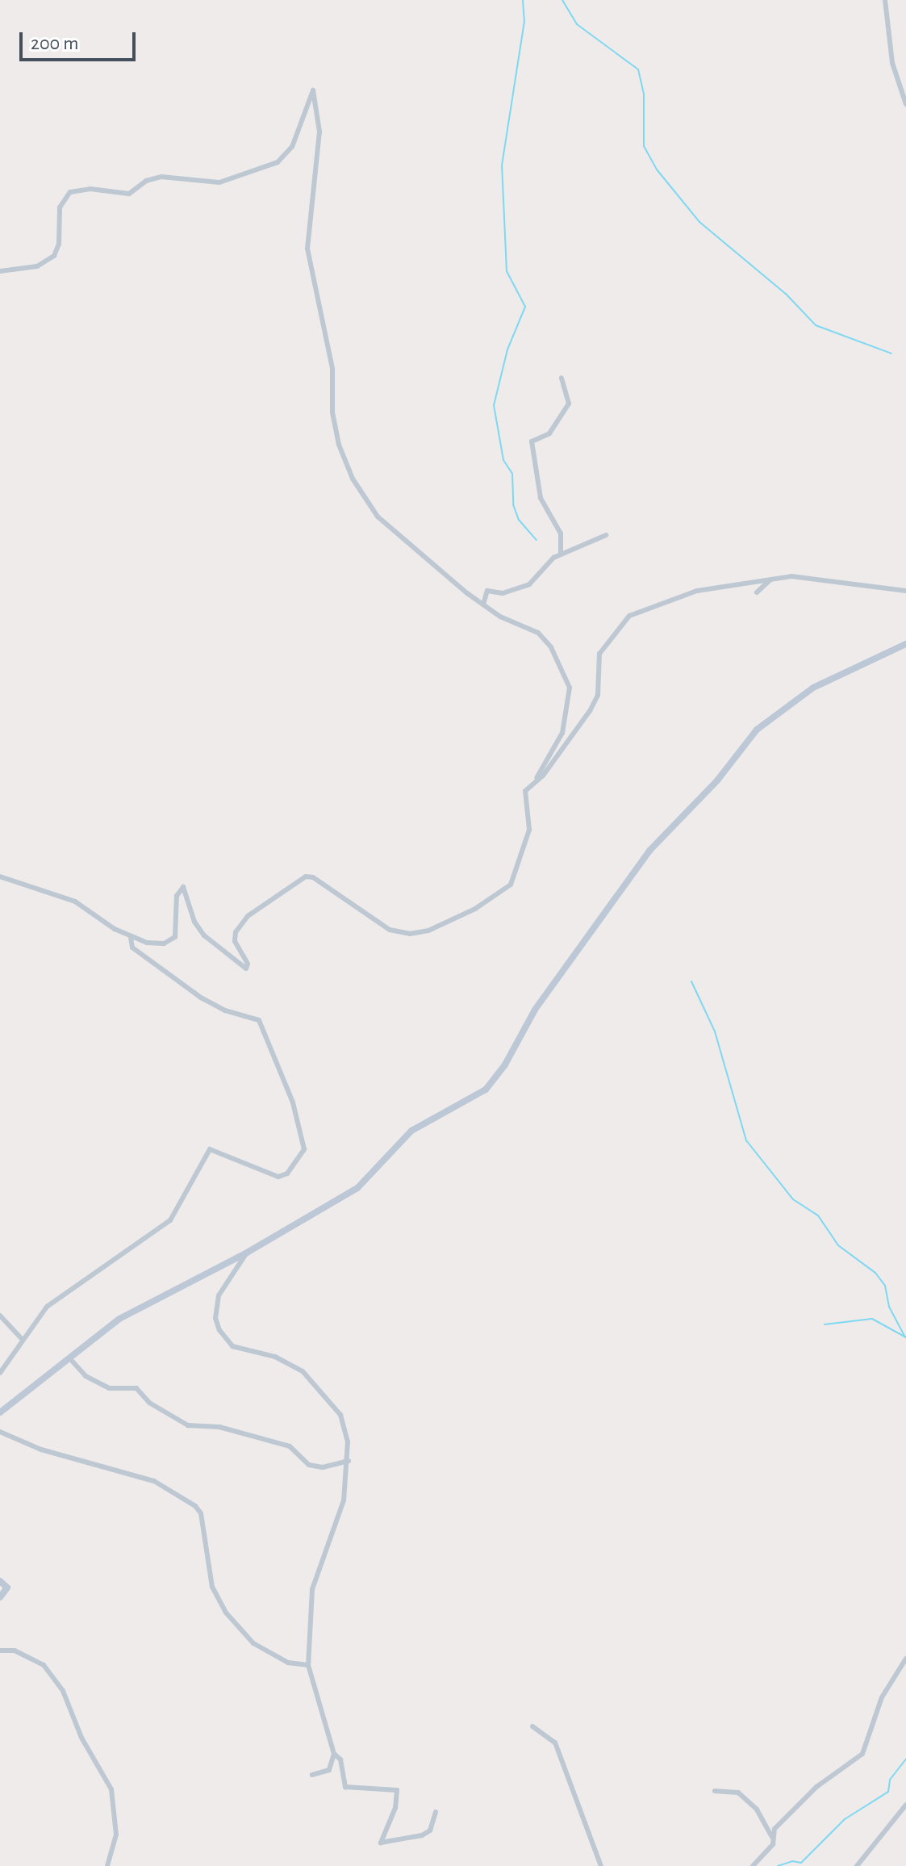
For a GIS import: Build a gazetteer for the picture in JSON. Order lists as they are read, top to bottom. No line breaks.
{"scale_bar":"200 m"}
